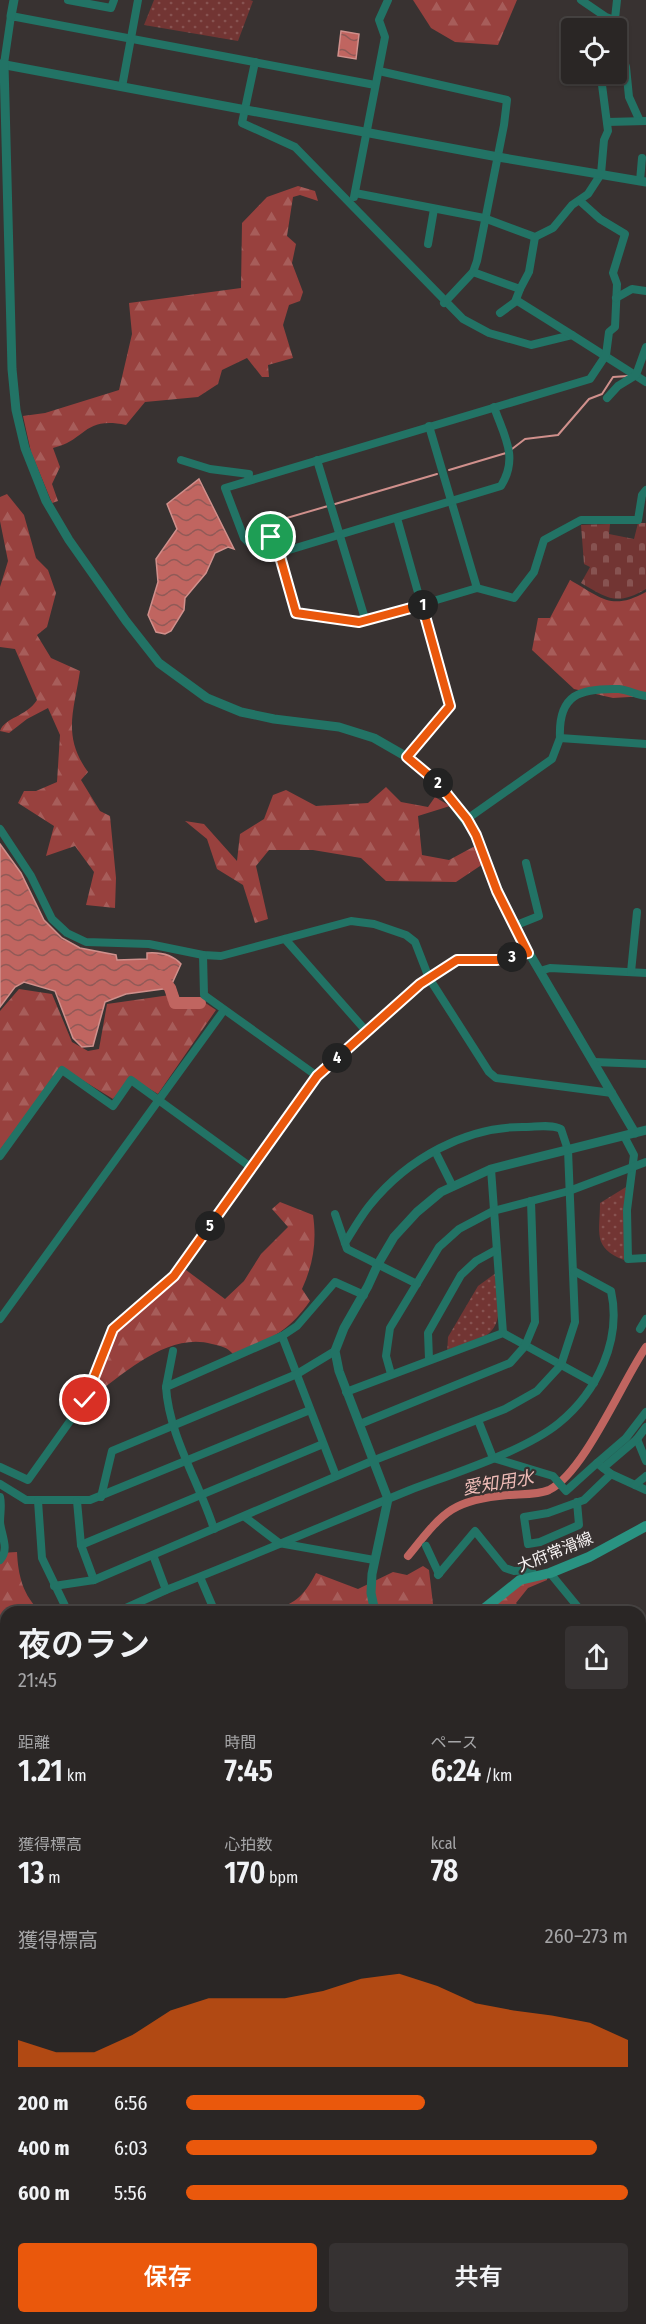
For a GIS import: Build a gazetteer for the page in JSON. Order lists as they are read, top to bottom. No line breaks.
{"streets":{"main road":["大府常滑線"]},"water":["愛知用水"],"page":{"pins":["1","2","3","4","5"],"heading":["夜のラン","21:45"],"stats":[["距離","1.21 km"],["時間","7:45"],["ペース","6:24 /km"],["獲得標高","13 m"],["心拍数","170 bpm"],["kcal","78"]],"chart":["獲得標高","260–273 m"],"list":[{"name":"200 m","note":"6:56"},{"name":"400 m","note":"6:03"},{"name":"600 m","note":"5:56"}],"buttons":["保存","共有"]}}
